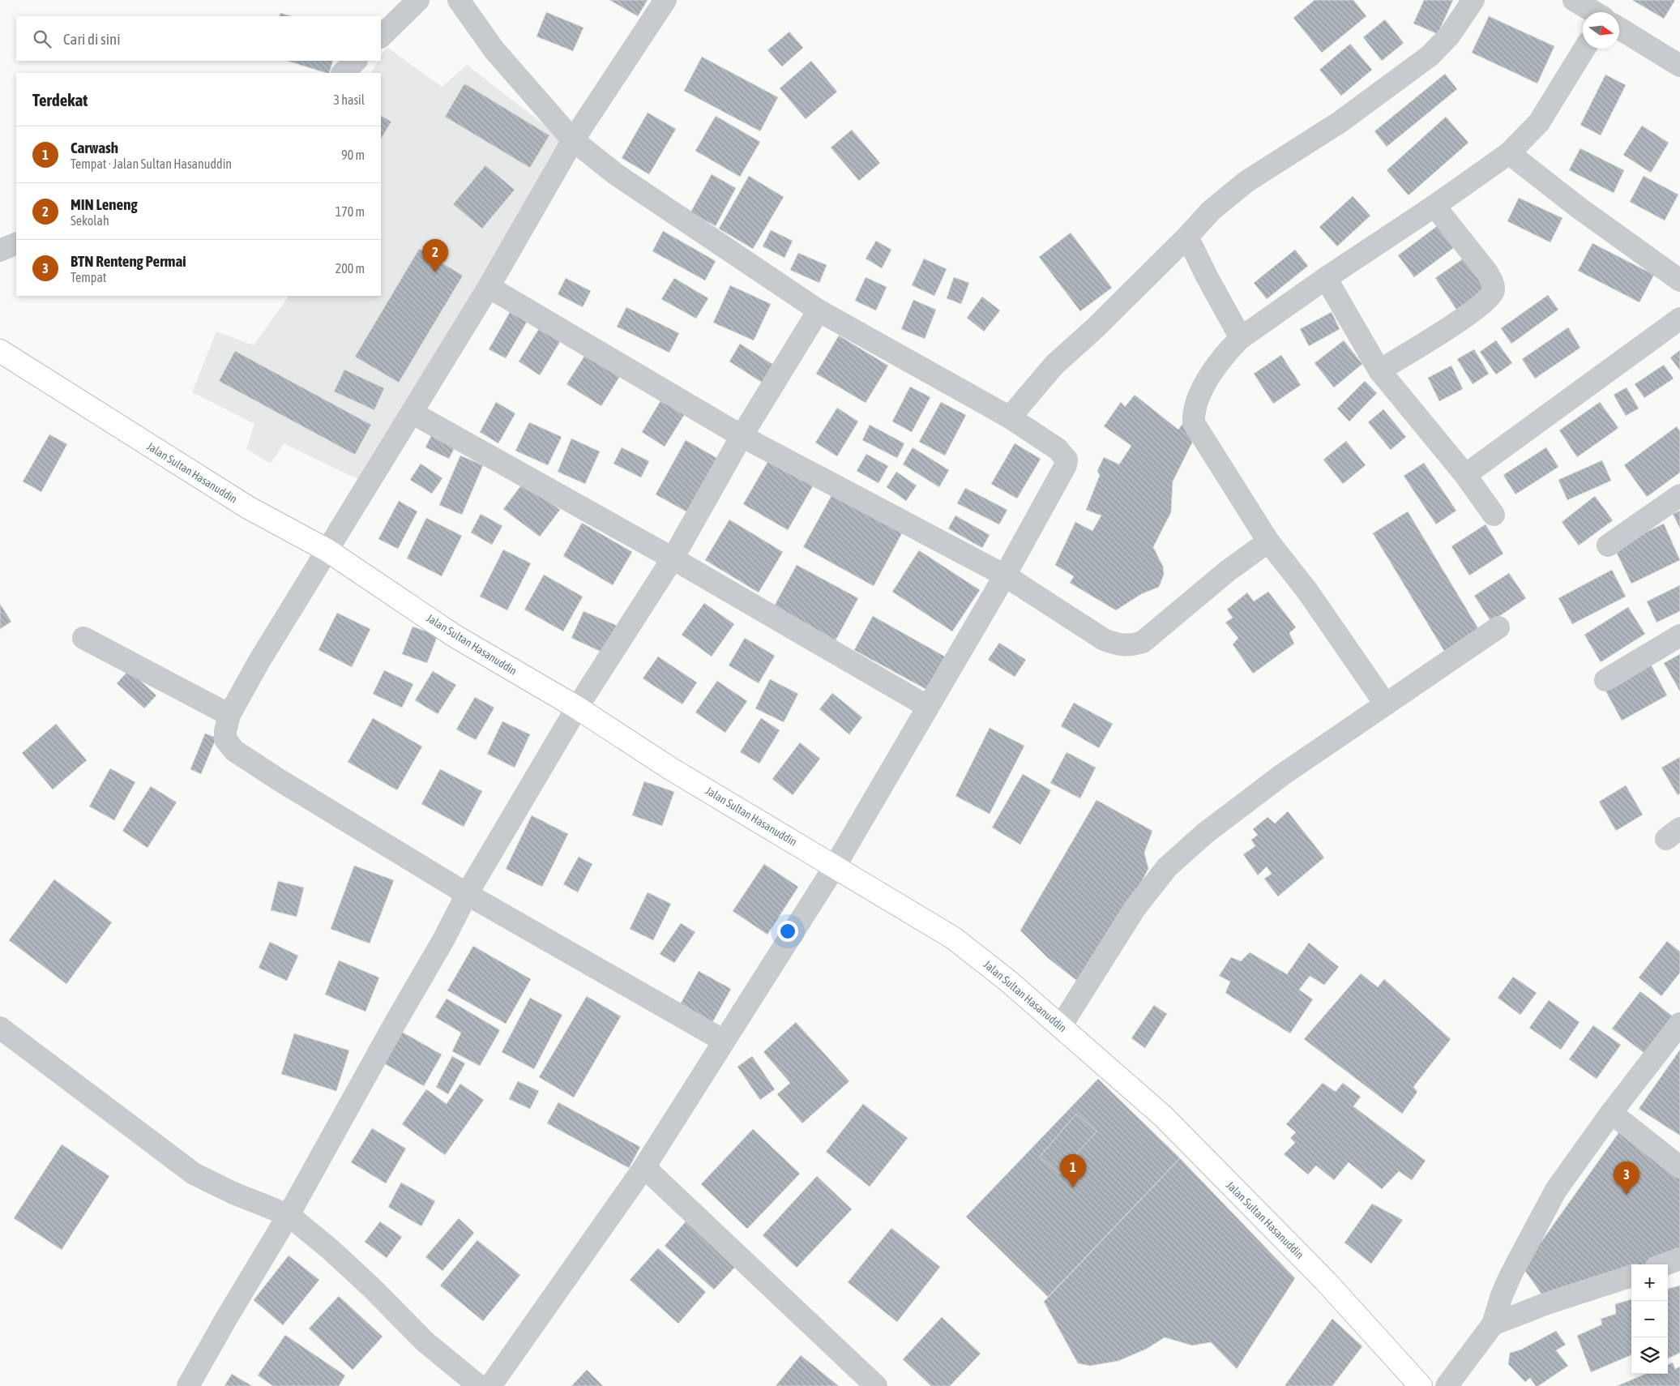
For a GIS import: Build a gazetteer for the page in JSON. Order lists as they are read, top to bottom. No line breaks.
{"streets":{"main road":["Jalan Sultan Hasanuddin"]},"north":"right","page":{"search":"Cari di sini","heading":["Terdekat","3 hasil"],"list":[{"mark":"1","name":"Carwash","note":"Tempat · Jalan Sultan Hasanuddin","value":"90 m"},{"mark":"2","name":"MIN Leneng","note":"Sekolah","value":"170 m"},{"mark":"3","name":"BTN Renteng Permai","note":"Tempat","value":"200 m"}],"pins":["2","1","3"],"map_buttons":["+","−"]}}
